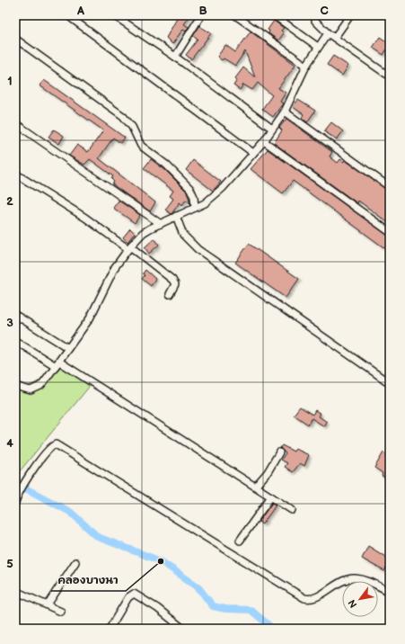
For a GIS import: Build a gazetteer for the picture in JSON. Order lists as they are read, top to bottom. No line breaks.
{"places":["คลองบางนา"],"north":"bottom left","grid":{"columns":["A","B","C"],"rows":["1","2","3","4","5"]}}
